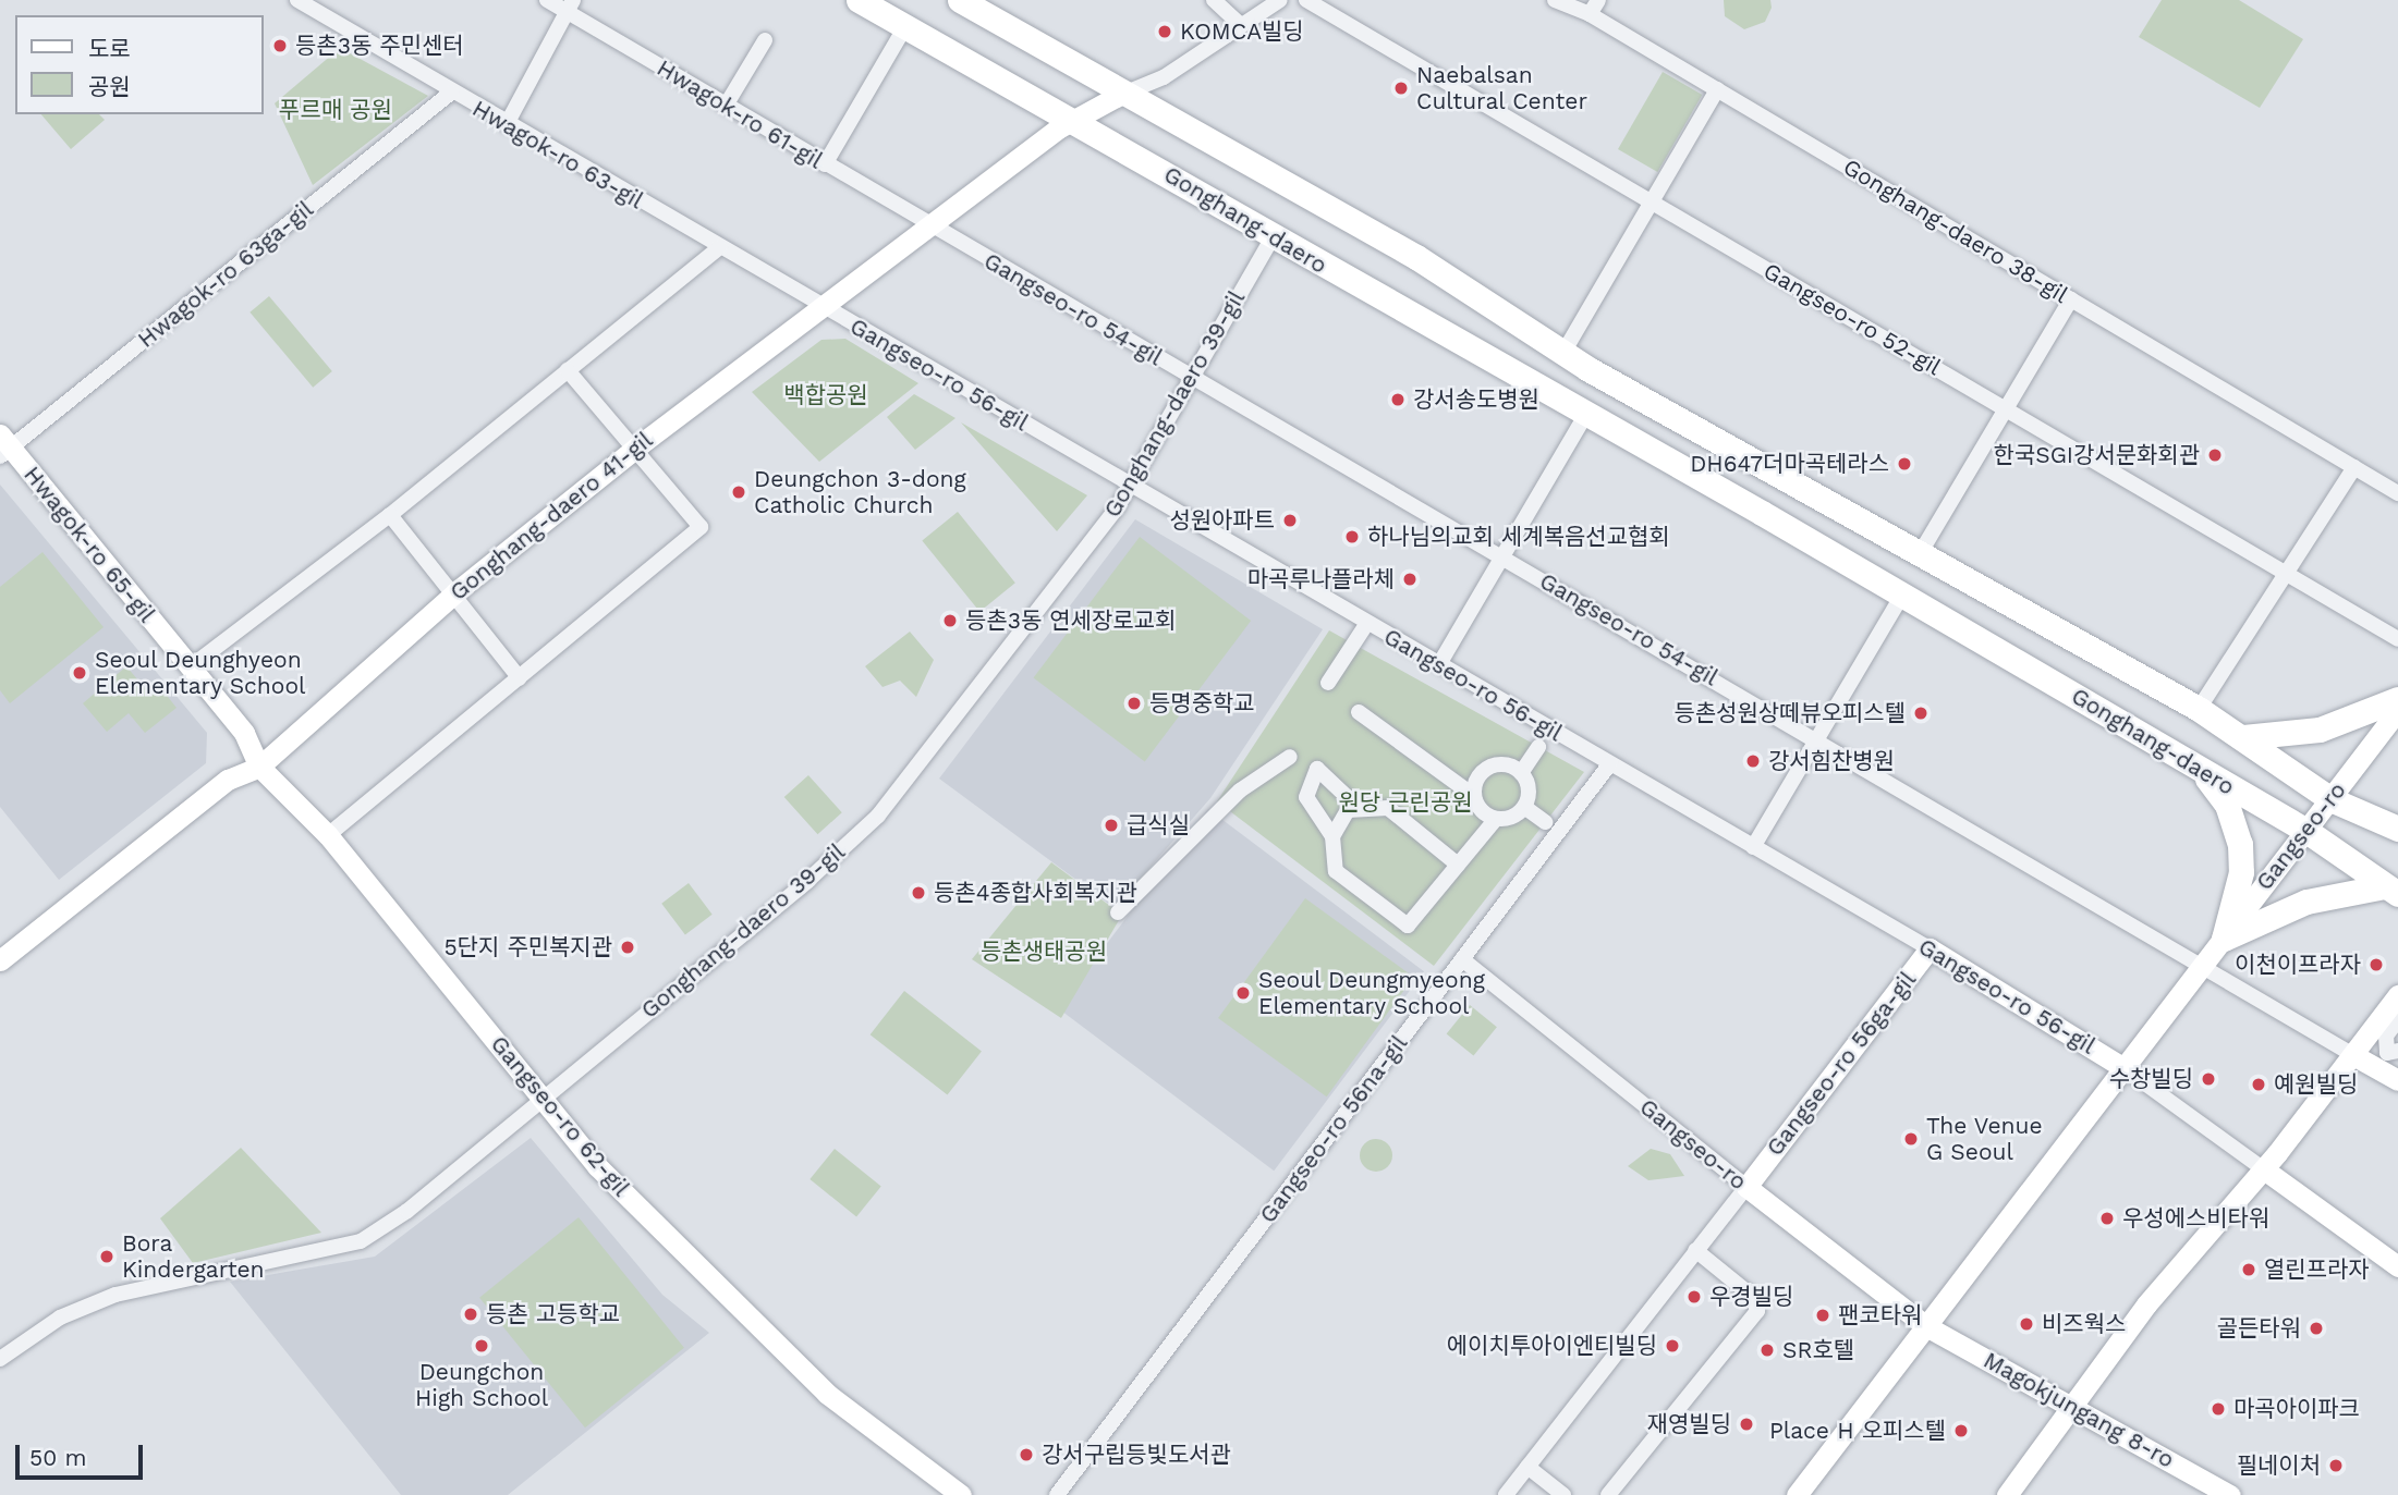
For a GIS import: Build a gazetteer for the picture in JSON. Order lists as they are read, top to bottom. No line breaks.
{"streets":{"main road":["Gonghang-daero"],"street":["Hwagok-ro 61-gil","Hwagok-ro 63-gil","Gonghang-daero 38-gil","Hwagok-ro 63ga-gil","Gangseo-ro 54-gil","Gangseo-ro 52-gil","Gangseo-ro 56-gil","Gonghang-daero 39-gil","Gonghang-daero 41-gil","Hwagok-ro 65-gil","Gangseo-ro","Gangseo-ro 56ga-gil","Gangseo-ro 62-gil","Gangseo-ro 56na-gil","Magokjungang 8-ro"]},"crossings":[["Hwagok-ro 61-gil","Gangseo-ro 54-gil"],["Hwagok-ro 61-gil","Gonghang-daero 41-gil"],["Hwagok-ro 63-gil","Hwagok-ro 63ga-gil"],["Hwagok-ro 63-gil","Gangseo-ro 56-gil"],["Hwagok-ro 63-gil","Gonghang-daero 41-gil"],["Gonghang-daero","Gonghang-daero 39-gil"],["Gonghang-daero","Gonghang-daero 41-gil"],["Gonghang-daero","Gangseo-ro"],["Hwagok-ro 63ga-gil","Hwagok-ro 65-gil"],["Gangseo-ro 54-gil","Gonghang-daero 39-gil"],["Gangseo-ro 54-gil","Gonghang-daero 41-gil"],["Gangseo-ro 54-gil","Gangseo-ro"],["Gangseo-ro 56-gil","Gonghang-daero 39-gil"],["Gangseo-ro 56-gil","Gonghang-daero 41-gil"],["Gangseo-ro 56-gil","Gangseo-ro"],["Gangseo-ro 56-gil","Gangseo-ro 56ga-gil"],["Gangseo-ro 56-gil","Gangseo-ro 56na-gil"],["Gonghang-daero 39-gil","Gangseo-ro 62-gil"],["Gonghang-daero 41-gil","Hwagok-ro 65-gil"],["Gonghang-daero 41-gil","Gangseo-ro 62-gil"],["Hwagok-ro 65-gil","Gangseo-ro 62-gil"],["Gangseo-ro","Gangseo-ro 56ga-gil"],["Gangseo-ro","Gangseo-ro 56na-gil"],["Gangseo-ro","Magokjungang 8-ro"]],"parks":["푸르매 공원","백합공원","원당 근린공원","등촌생태공원"],"places":["KOMCA빌딩","등촌3동 주민센터","Naebalsan Cultural Center","강서송도병원","한국SGI강서문화회관","DH647더마곡테라스","Deungchon 3-dong Catholic Church","성원아파트","하나님의교회 세계복음선교협회","마곡루나플라체","등촌3동 연세장로교회","Seoul Deunghyeon Elementary School","등명중학교","등촌성원상떼뷰오피스텔","강서힘찬병원","급식실","등촌4종합사회복지관","5단지 주민복지관","이천이프라자","Seoul Deungmyeong Elementary School","수창빌딩","예원빌딩","The Venue G Seoul","우성에스비타워","Bora Kindergarten","열린프라자","우경빌딩","등촌 고등학교","팬코타워","비즈웍스","골든타워","Deungchon High School","에이치투아이엔티빌딩","SR호텔","마곡아이파크","재영빌딩","Place H 오피스텔","강서구립등빛도서관","필네이처"],"legend":["도로","공원"],"scale_bar":"50 m"}
